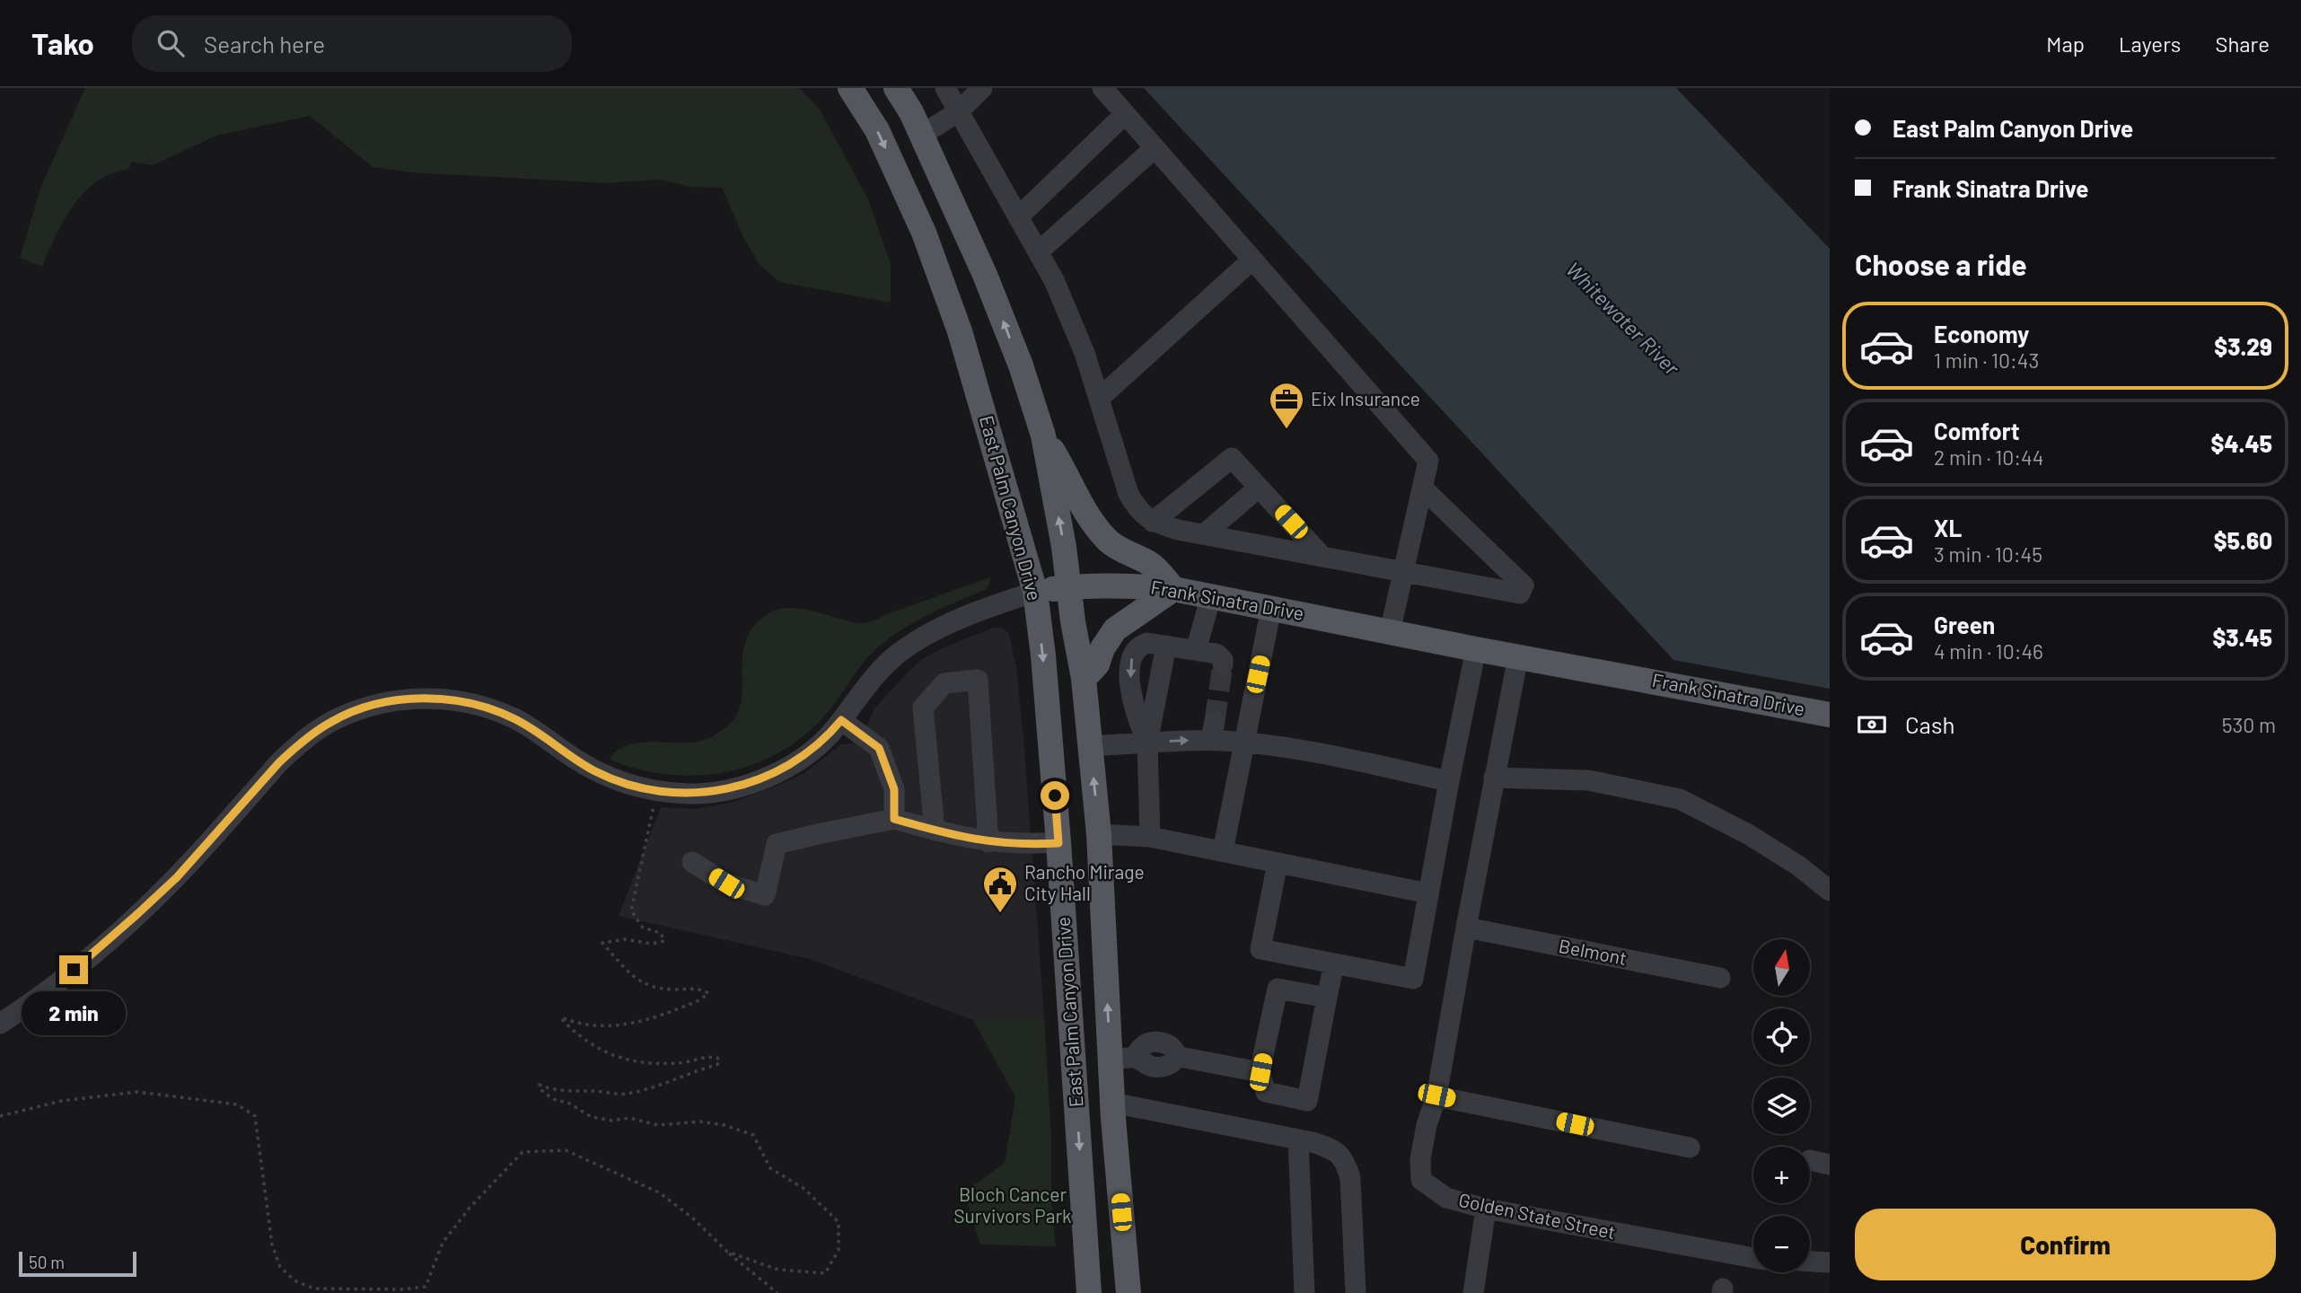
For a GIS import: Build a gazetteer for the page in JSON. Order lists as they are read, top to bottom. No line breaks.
{"streets":{"main road":["East Palm Canyon Drive","Frank Sinatra Drive"],"street":["Belmont","Golden State Street"]},"crossings":[["East Palm Canyon Drive","Frank Sinatra Drive"],["Frank Sinatra Drive","Golden State Street"],["Belmont","Golden State Street"]],"water":["Whitewater River"],"parks":["Bloch Cancer Survivors Park"],"places":{"office":["Eix Insurance"],"public building":["Rancho Mirage City Hall"]},"scale_bar":"50 m","north":"top","page":{"header":"Tako","search":"Search here","nav":["Map","Layers","Share"],"banner":["East Palm Canyon Drive","Frank Sinatra Drive"],"heading":"Choose a ride","list":[{"name":"Economy","note":"1 min · 10:43","value":"$3.29"},{"name":"Comfort","note":"2 min · 10:44","value":"$4.45"},{"name":"XL","note":"3 min · 10:45","value":"$5.60"},{"name":"Green","note":"4 min · 10:46","value":"$3.45"}],"pay":["Cash","530 m"],"map_buttons":["+","−"],"bubble":"2 min","buttons":"Confirm","scale":"50 m"}}
